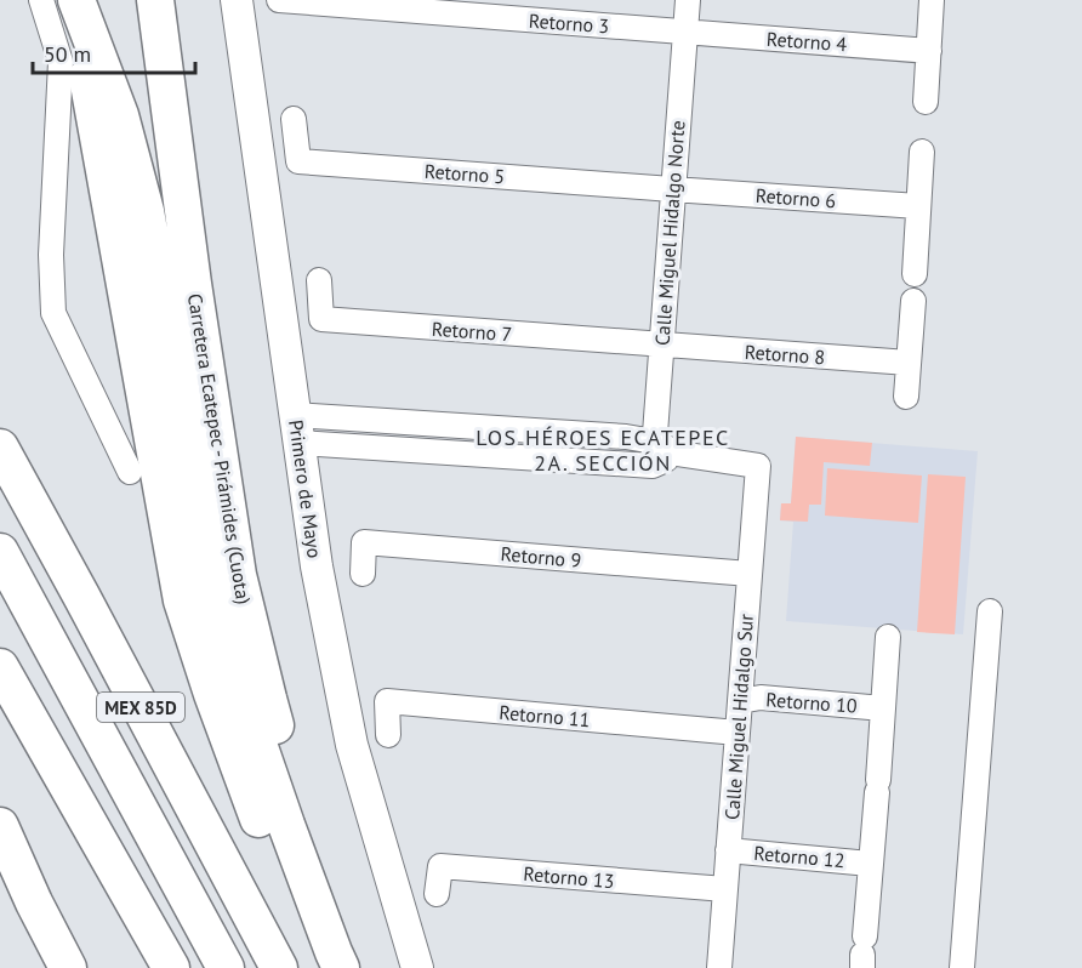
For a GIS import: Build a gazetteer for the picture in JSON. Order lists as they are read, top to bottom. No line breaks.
{"streets":{"highway":["Carretera Ecatepec - Pirámides (Cuota)","MEX 85D"],"main road":["Primero de Mayo"],"street":["Retorno 3","Retorno 4","Retorno 5","Retorno 6","Calle Miguel Hidalgo Norte","Retorno 7","Retorno 8","Retorno 9","Retorno 10","Retorno 11","Calle Miguel Hidalgo Sur","Retorno 12","Retorno 13"]},"crossings":[["Retorno 3","Retorno 4"],["Retorno 3","Calle Miguel Hidalgo Norte"],["Retorno 4","Calle Miguel Hidalgo Norte"],["Retorno 5","Retorno 6"],["Retorno 5","Calle Miguel Hidalgo Norte"],["Retorno 6","Calle Miguel Hidalgo Norte"],["Calle Miguel Hidalgo Norte","Retorno 7"],["Calle Miguel Hidalgo Norte","Retorno 8"],["Retorno 7","Retorno 8"],["Retorno 9","Calle Miguel Hidalgo Sur"],["Retorno 10","Calle Miguel Hidalgo Sur"],["Retorno 10","Retorno 12"],["Retorno 11","Calle Miguel Hidalgo Sur"],["Calle Miguel Hidalgo Sur","Retorno 12"],["Calle Miguel Hidalgo Sur","Retorno 13"]],"districts":["LOS HÉROES ECATEPEC 2A. SECCIÓN"],"scale_bar":"50 m"}
